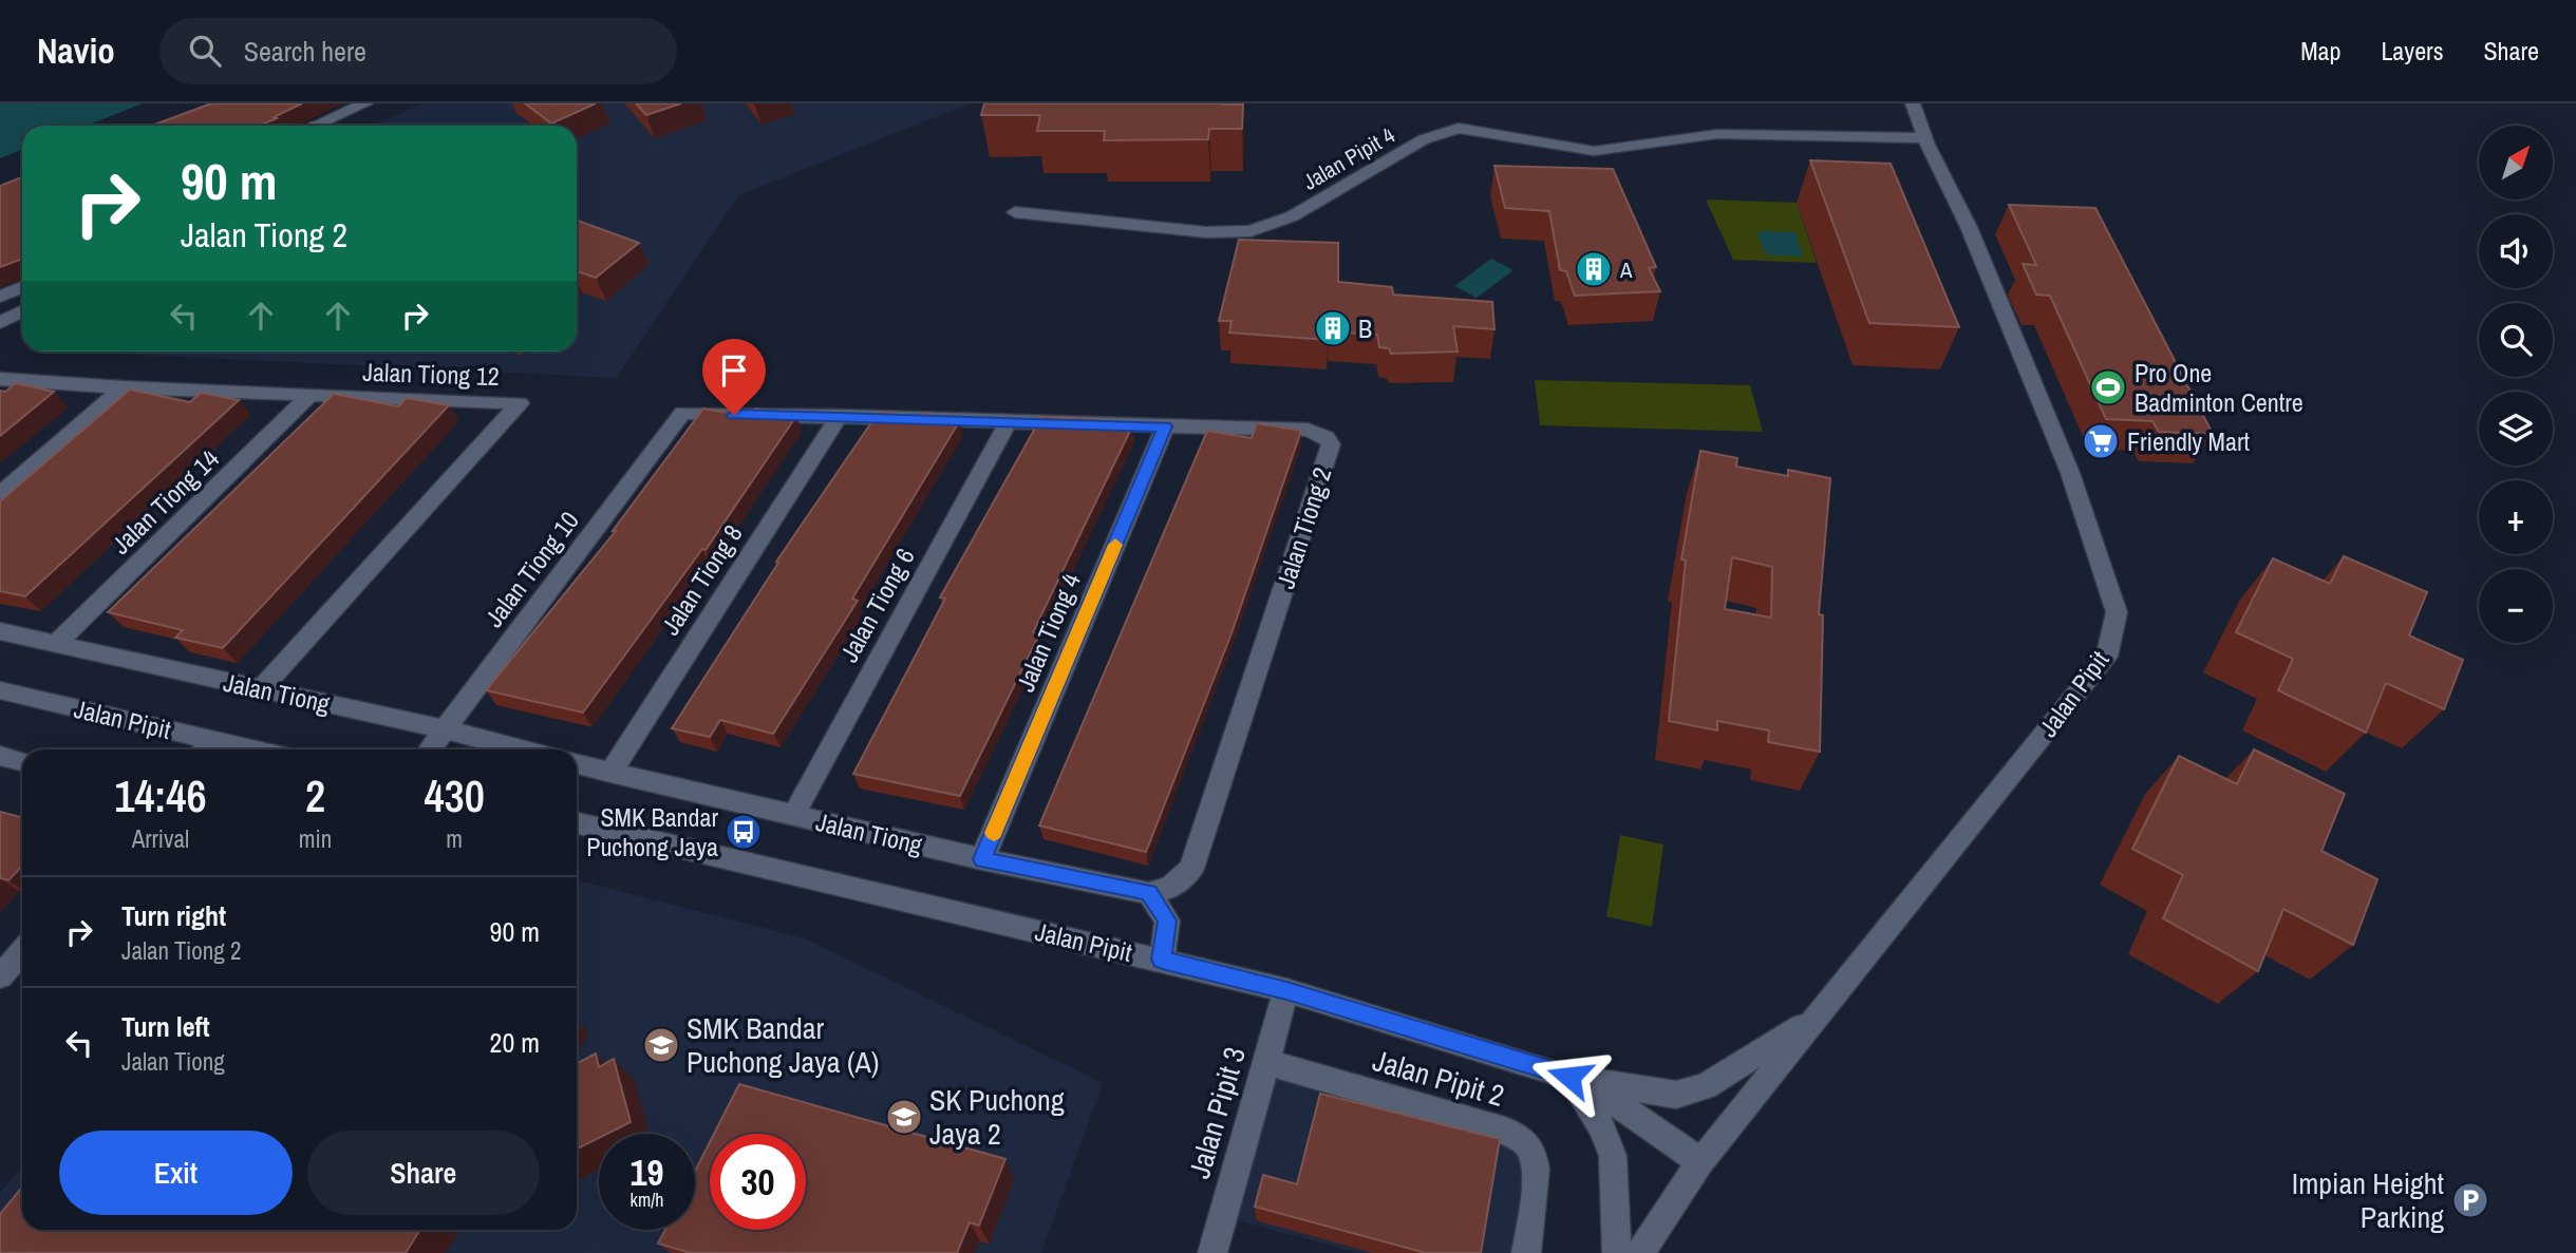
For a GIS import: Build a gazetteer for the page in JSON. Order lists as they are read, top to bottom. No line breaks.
{"streets":{"street":["Jalan Pipit 4","Jalan Tiong 12","Jalan Tiong 14","Jalan Tiong 2","Jalan Tiong 10","Jalan Tiong 8","Jalan Tiong 6","Jalan Tiong 4","Jalan Tiong","Jalan Pipit","Jalan Pipit 2","Jalan Pipit 3"]},"crossings":[["Jalan Pipit 4","Jalan Pipit"],["Jalan Tiong 12","Jalan Tiong 14"],["Jalan Tiong 12","Jalan Tiong"],["Jalan Tiong 14","Jalan Tiong"],["Jalan Tiong 2","Jalan Tiong 10"],["Jalan Tiong 2","Jalan Tiong 8"],["Jalan Tiong 2","Jalan Tiong 6"],["Jalan Tiong 2","Jalan Tiong 4"],["Jalan Tiong 2","Jalan Tiong"],["Jalan Tiong 10","Jalan Tiong"],["Jalan Tiong 8","Jalan Tiong"],["Jalan Tiong 6","Jalan Tiong"],["Jalan Tiong 4","Jalan Tiong"],["Jalan Pipit","Jalan Pipit 3"],["Jalan Pipit 2","Jalan Pipit 3"]],"places":{"building":["A","B"],"sports":["Pro One Badminton Centre"],"supermarket":["Friendly Mart"],"bus stop":["SMK Bandar Puchong Jaya"],"school or university":["SMK Bandar Puchong Jaya (A)","SK Puchong Jaya 2"],"parking":["Impian Height Parking"]},"north":"top right","page":{"header":"Navio","search":"Search here","nav":["Map","Layers","Share"],"map_buttons":["+","−"],"turn":["90 m","Jalan Tiong 2"],"eta":["14:46","Arrival","2","min","430","m"],"list":[{"name":"Turn right","note":"Jalan Tiong 2","value":"90 m"},{"name":"Turn left","note":"Jalan Tiong","value":"20 m"}],"buttons":["Exit","Share"],"speed":"19 km/h","limit":"30"}}
